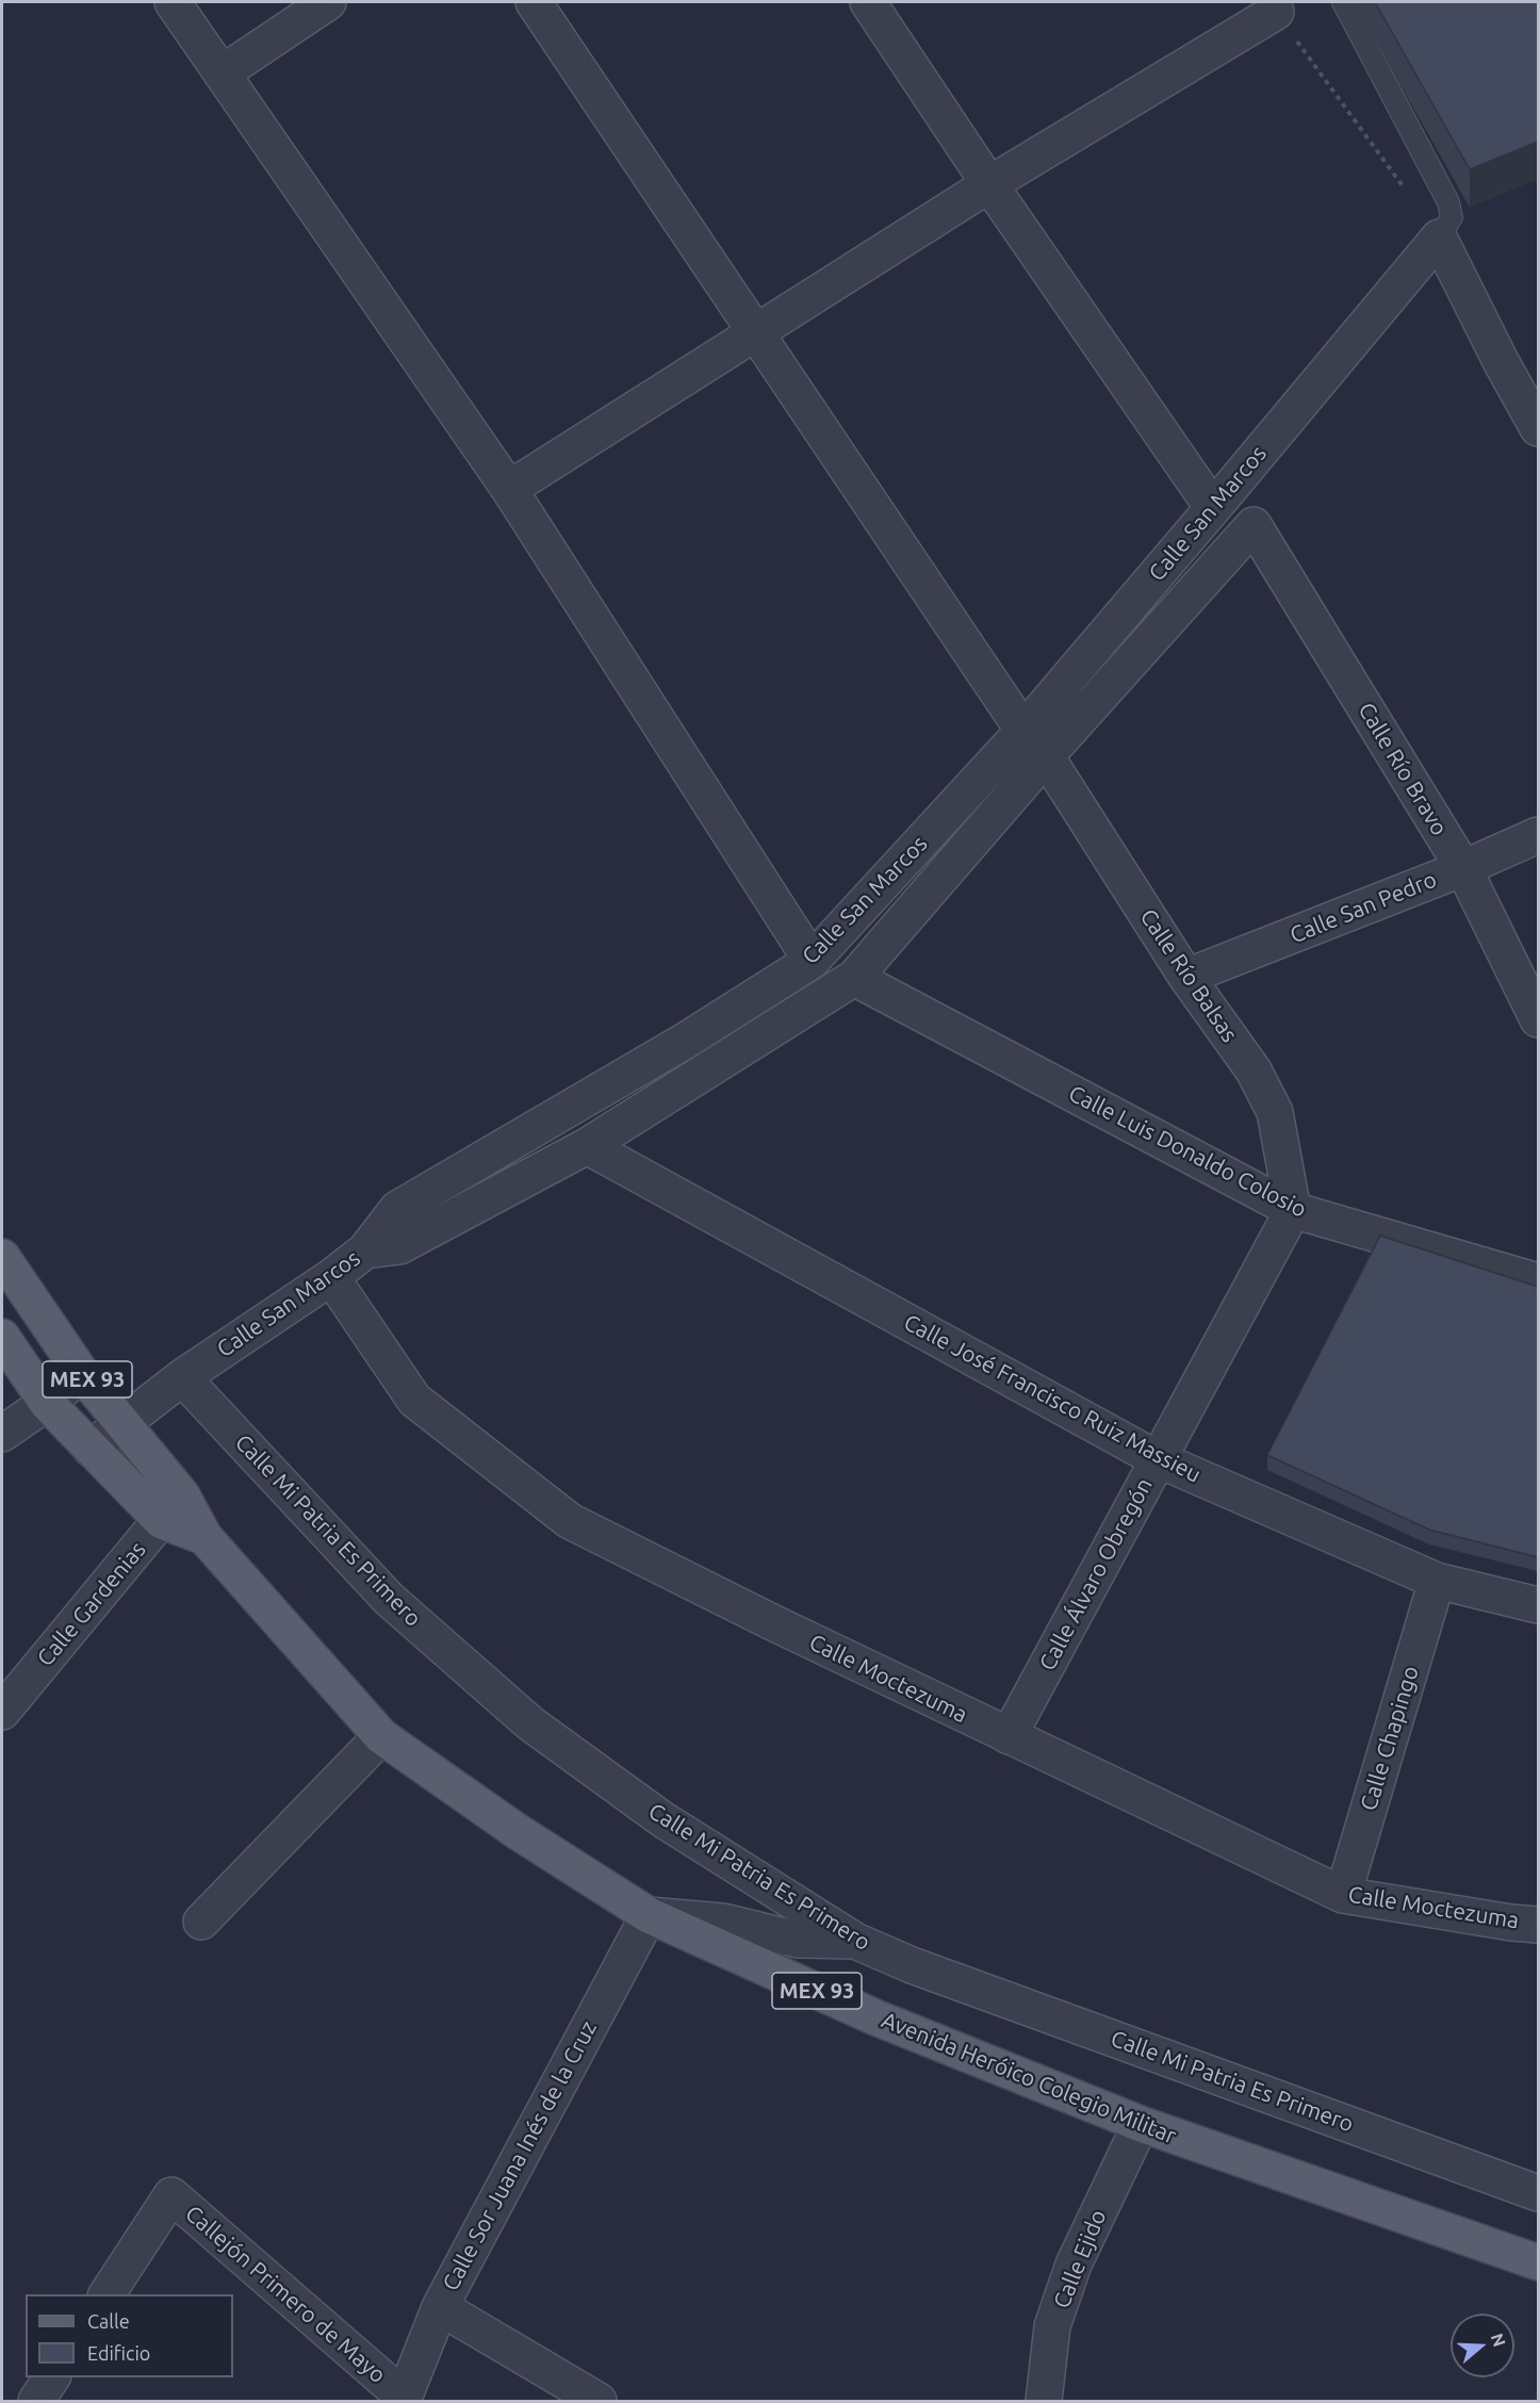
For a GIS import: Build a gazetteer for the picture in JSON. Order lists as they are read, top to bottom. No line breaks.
{"streets":{"main road":["MEX 93","Avenida Heróico Colegio Militar"],"street":["Calle San Marcos","Calle Río Bravo","Calle San Pedro","Calle Río Balsas","Calle Luis Donaldo Colosio","Calle José Francisco Ruiz Massieu","Calle Mi Patria Es Primero","Calle Álvaro Obregón","Calle Gardenias","Calle Moctezuma","Calle Chapingo","Calle Sor Juana Inés de la Cruz","Calle Ejido","Callejón Primero de Mayo"]},"crossings":[["Calle San Marcos","Calle Mi Patria Es Primero"],["Calle San Marcos","Calle Moctezuma"],["Calle San Marcos","Avenida Heróico Colegio Militar"],["Calle Río Bravo","Calle San Pedro"],["Calle Río Bravo","Calle Río Balsas"],["Calle San Pedro","Calle Río Balsas"],["Calle Río Balsas","Calle Luis Donaldo Colosio"],["Calle Río Balsas","Calle Álvaro Obregón"],["Calle Luis Donaldo Colosio","Calle Álvaro Obregón"],["Calle José Francisco Ruiz Massieu","Calle Álvaro Obregón"],["Calle José Francisco Ruiz Massieu","Calle Chapingo"],["Calle Álvaro Obregón","Calle Moctezuma"],["Calle Gardenias","Avenida Heróico Colegio Militar"],["Calle Moctezuma","Calle Chapingo"],["Avenida Heróico Colegio Militar","Calle Sor Juana Inés de la Cruz"],["Avenida Heróico Colegio Militar","Calle Ejido"],["Calle Sor Juana Inés de la Cruz","Callejón Primero de Mayo"]],"legend":["Calle","Edificio"],"north":"right"}
